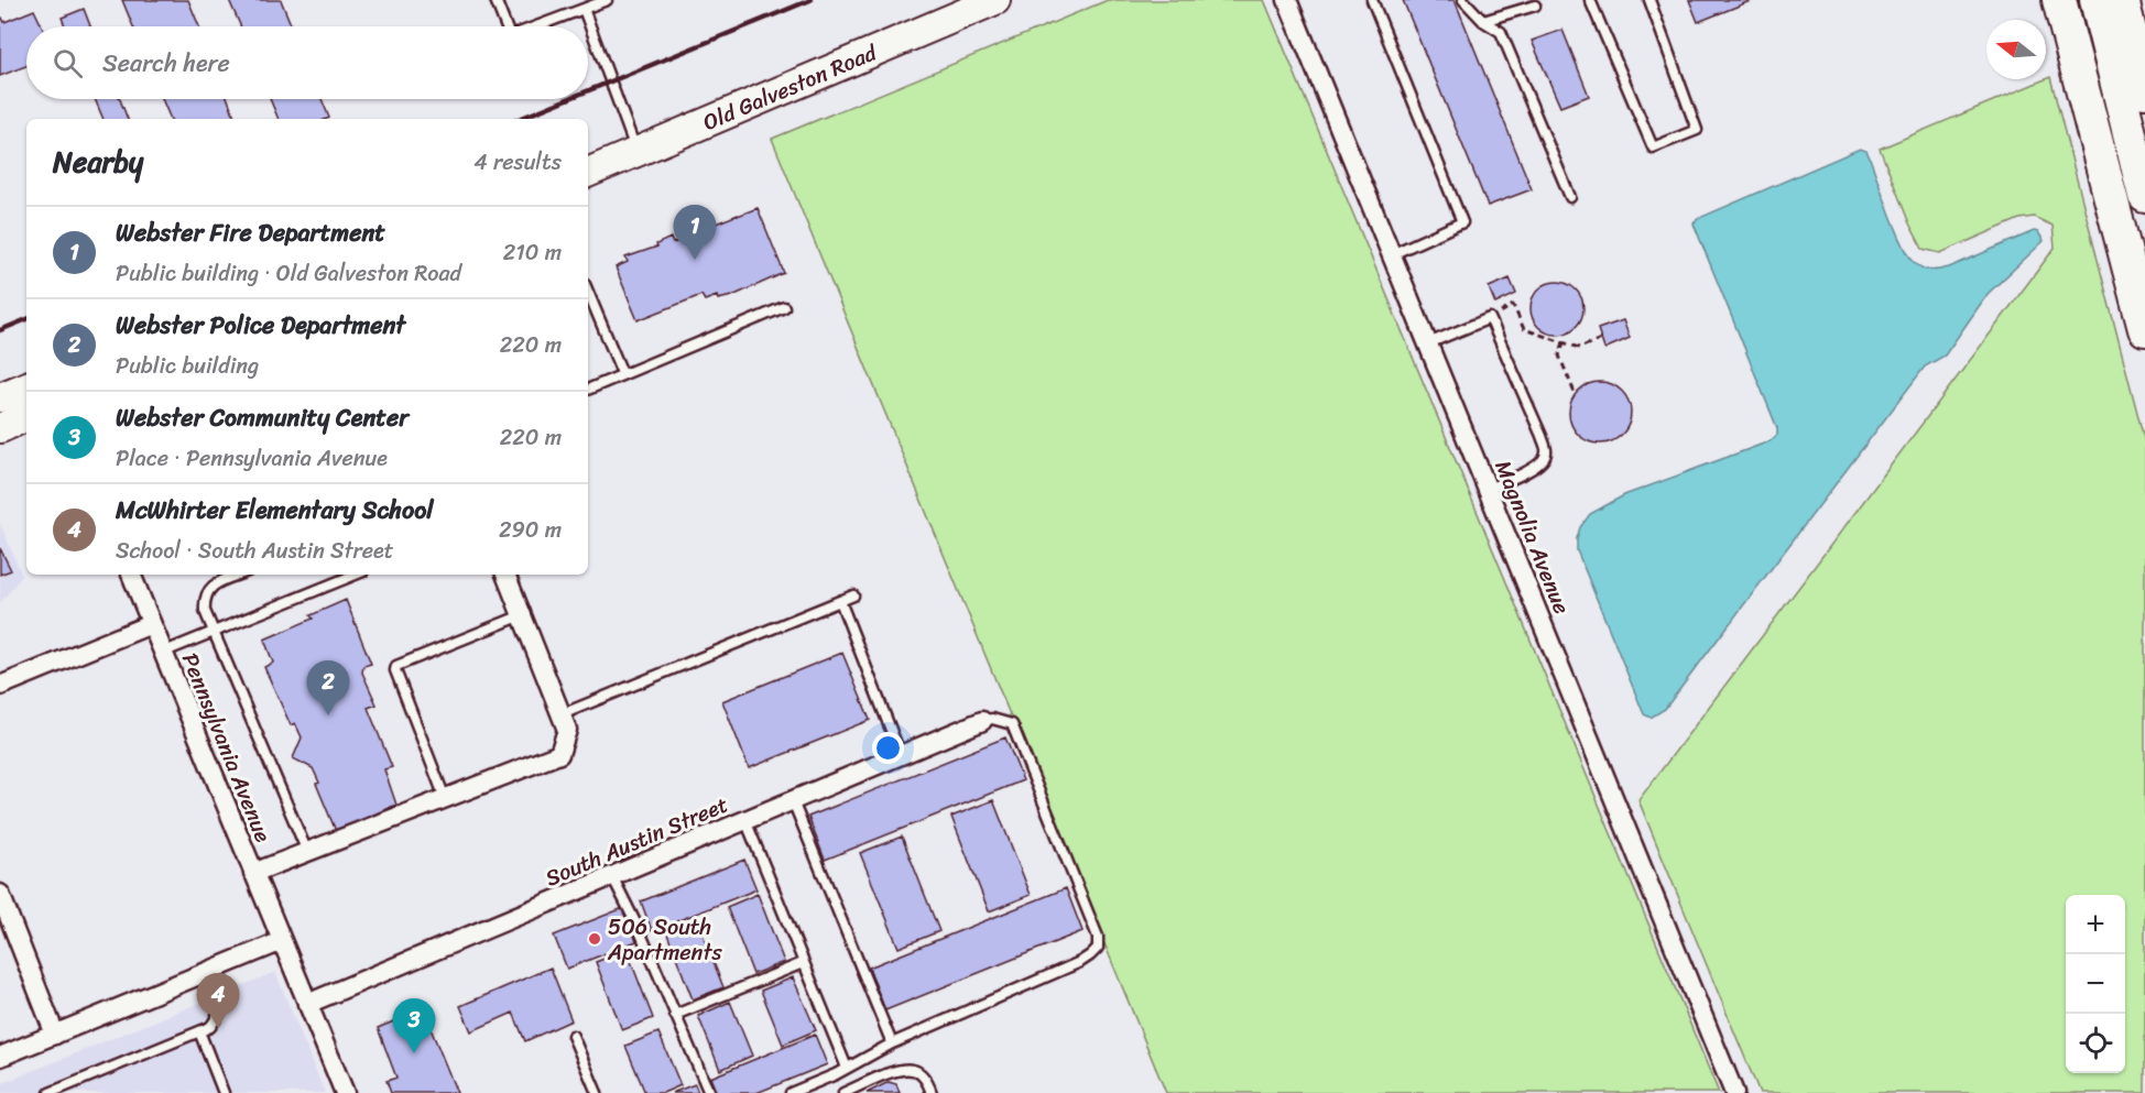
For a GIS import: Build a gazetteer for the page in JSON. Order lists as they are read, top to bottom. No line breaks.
{"streets":{"main road":["Old Galveston Road"],"street":["Magnolia Avenue","Pennsylvania Avenue","South Austin Street"]},"crossings":[["Pennsylvania Avenue","South Austin Street"]],"places":["506 South Apartments"],"north":"left","page":{"search":"Search here","heading":["Nearby","4 results"],"pins":["1","2","4","3"],"list":[{"mark":"1","name":"Webster Fire Department","note":"Public building · Old Galveston Road","value":"210 m"},{"mark":"2","name":"Webster Police Department","note":"Public building","value":"220 m"},{"mark":"3","name":"Webster Community Center","note":"Place · Pennsylvania Avenue","value":"220 m"},{"mark":"4","name":"McWhirter Elementary School","note":"School · South Austin Street","value":"290 m"}],"map_buttons":["+","−"]}}
